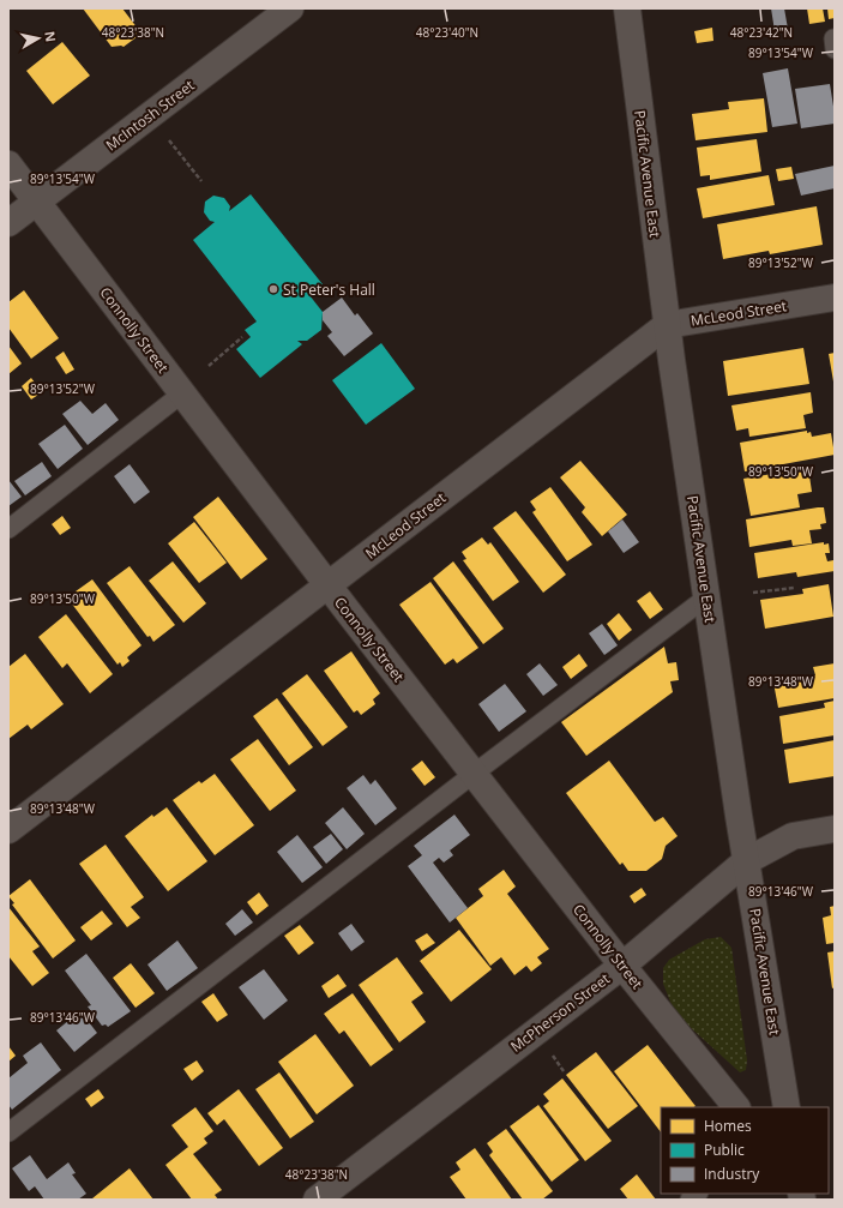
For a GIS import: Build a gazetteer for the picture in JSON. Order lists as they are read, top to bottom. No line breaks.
{"streets":{"street":["McIntosh Street","Pacific Avenue East","McLeod Street","Connolly Street","McPherson Street"]},"crossings":[["McIntosh Street","Connolly Street"],["Pacific Avenue East","McLeod Street"],["Pacific Avenue East","McPherson Street"],["McLeod Street","Connolly Street"],["Connolly Street","McPherson Street"]],"places":["St Peter's Hall"],"legend":["Homes","Public","Industry"],"north":"right","coordinates":["48°23'42\"N","48°23'38\"N","48°23'40\"N","89°13'54\"W","89°13'52\"W","89°13'50\"W","89°13'48\"W","89°13'46\"W"]}
